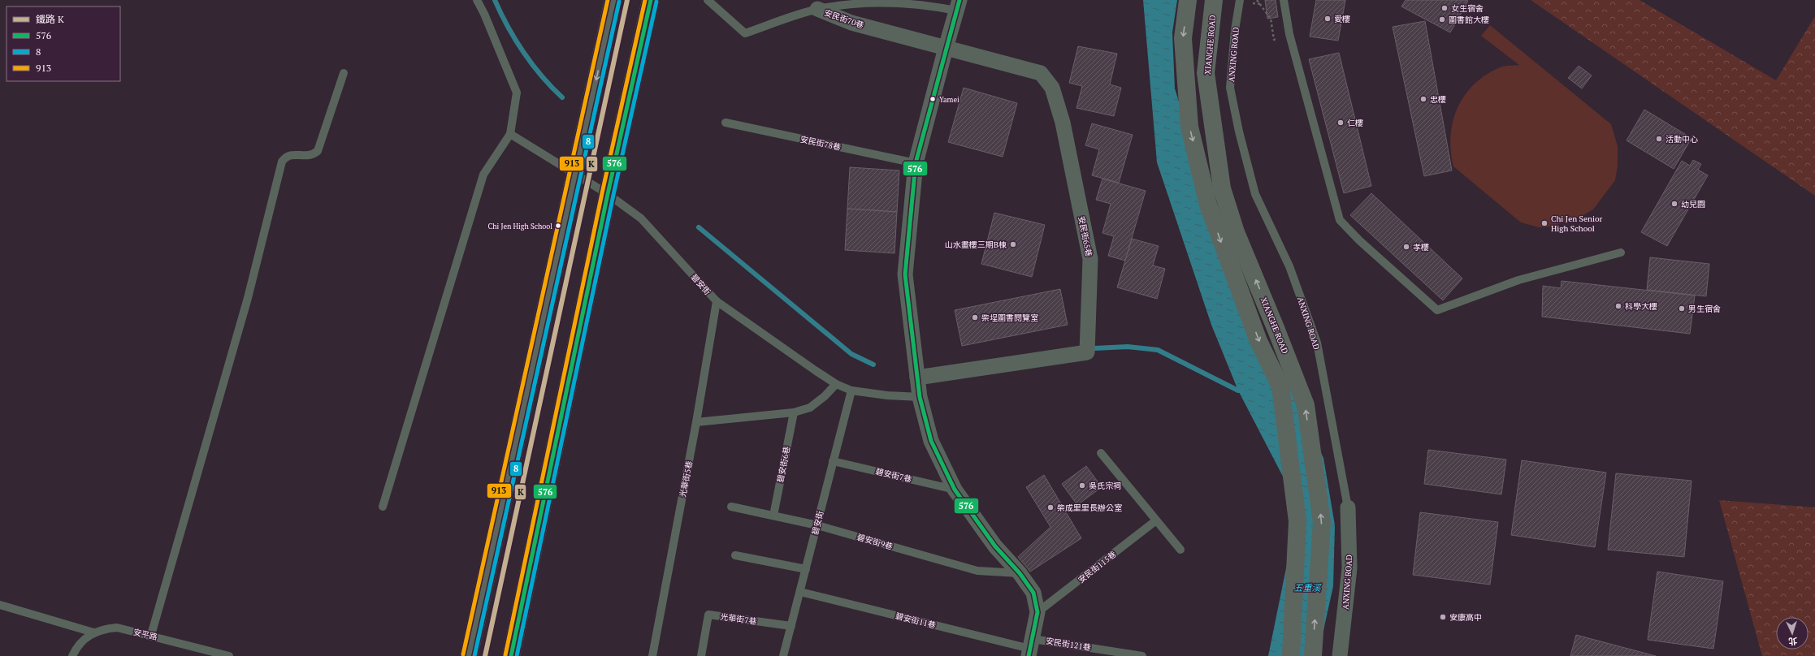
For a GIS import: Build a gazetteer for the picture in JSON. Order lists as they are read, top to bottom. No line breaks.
{"streets":{"main road":["XIANGHE ROAD"],"street":["安民街70巷","ANXING ROAD","安民街65巷"],"lane":["安民街78巷","碧安街","碧安街6巷","碧安街7巷","光華街5巷","碧安街9巷","安民街115巷","光華街7巷","碧安街11巷","安平路","安民街121巷"]},"crossings":[["安民街70巷","安民街65巷"],["碧安街","碧安街7巷"],["碧安街","光華街5巷"],["碧安街","碧安街9巷"],["碧安街","光華街7巷"],["碧安街","碧安街11巷"],["碧安街6巷","碧安街9巷"],["碧安街11巷","安民街121巷"]],"water":["五重溪"],"places":["女生宿舍","愛樓","圖書館大樓","Yamei","忠樓","仁樓","活動中心","幼兒園","Chi Jen Senior High School","Chi Jen High School","山水畫樓三期B棟","孝樓","科學大樓","男生宿舍","柴埕圖書閱覽室","吳氏宗祠","柴成里里長辦公室","安康高中"],"lines":["rail line K","transit line 576","transit line 913","transit line 8"],"legend":["鐵路 K","576","8","913"],"north":"bottom"}
